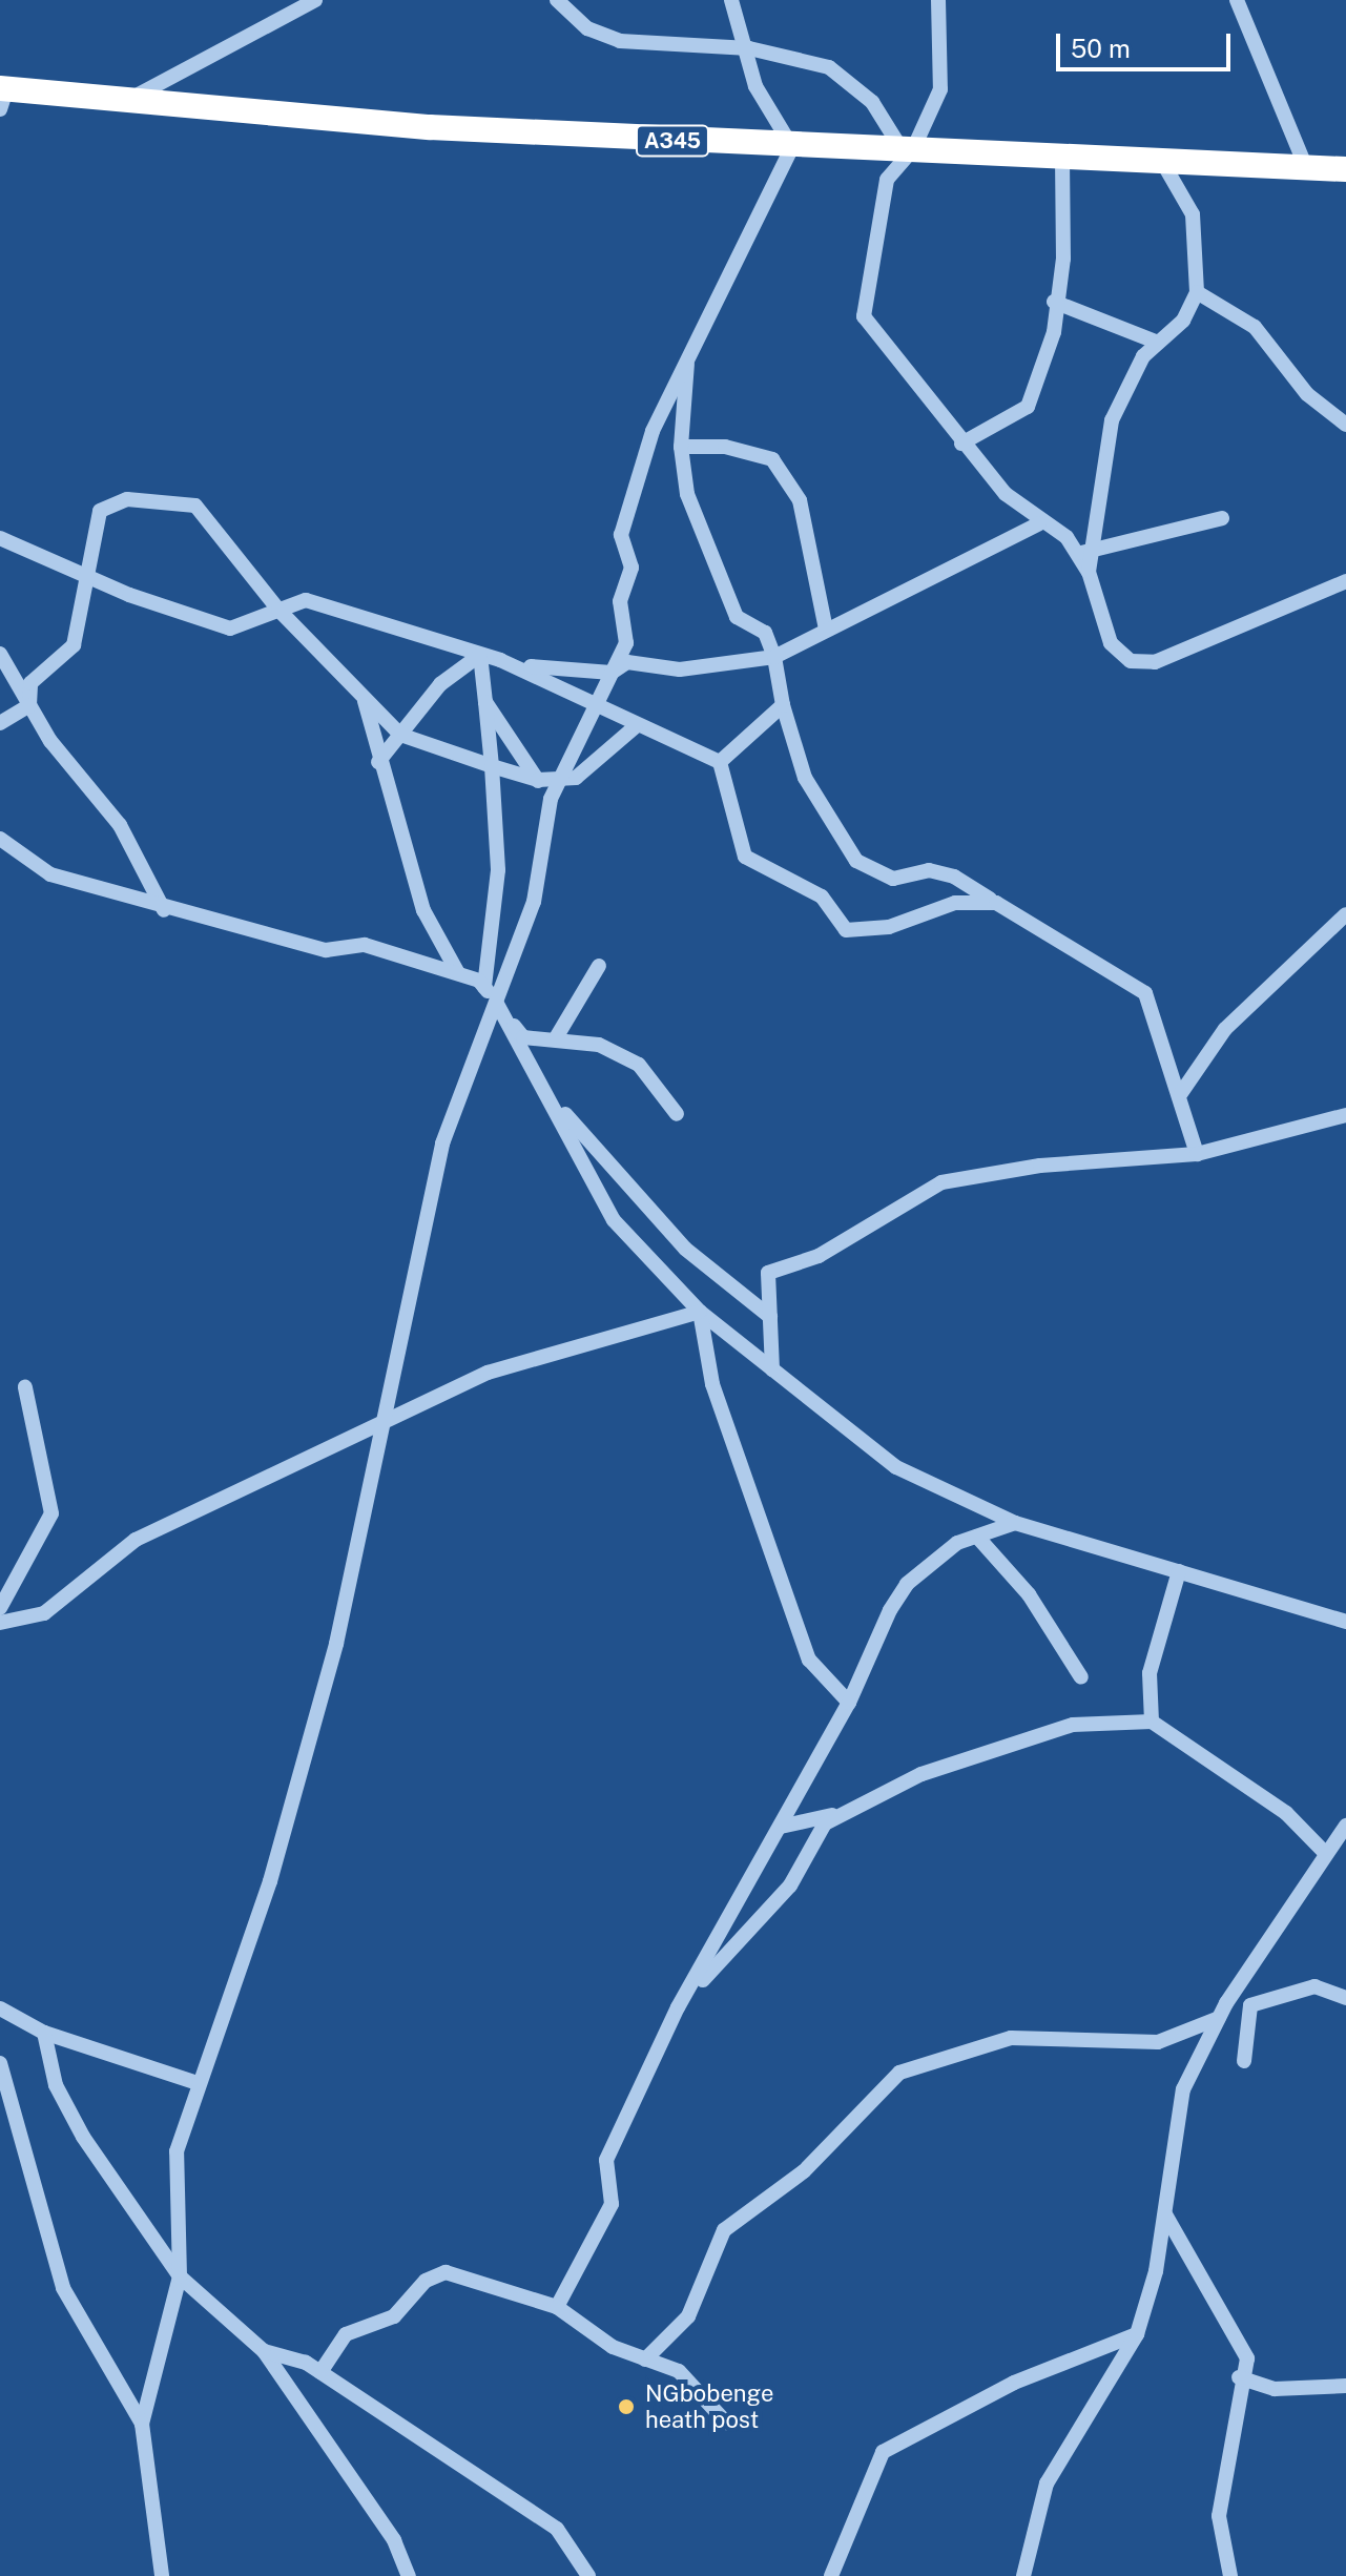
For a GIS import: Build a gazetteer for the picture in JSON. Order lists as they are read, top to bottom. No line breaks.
{"streets":{"highway":["A345"]},"places":["NGbobenge heath post"],"scale_bar":"50 m"}
